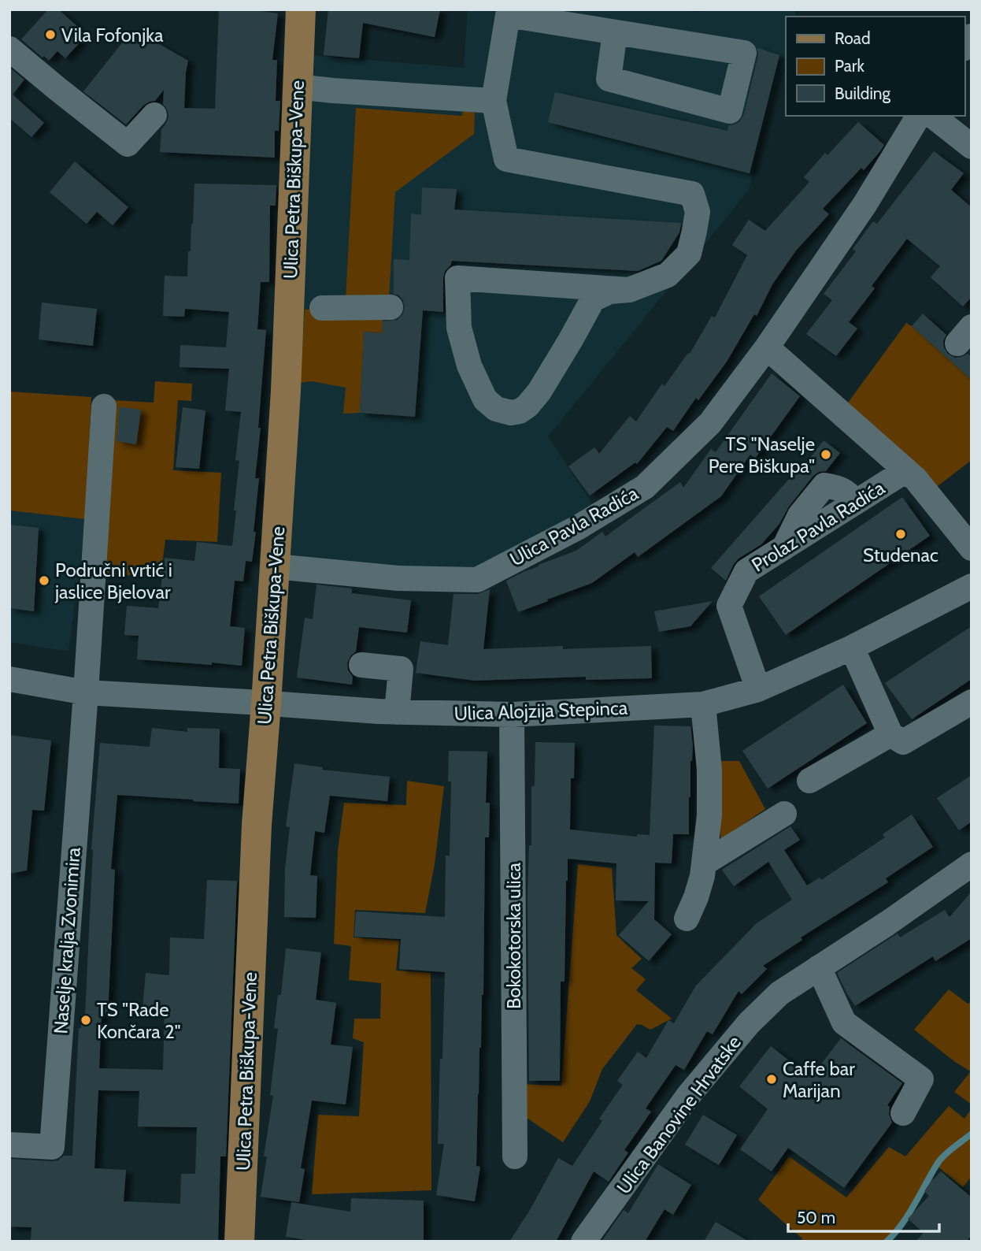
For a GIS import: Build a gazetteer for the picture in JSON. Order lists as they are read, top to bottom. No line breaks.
{"streets":{"main road":["Ulica Petra Biškupa-Vene"],"street":["Ulica Pavla Radića","Prolaz Pavla Radića","Ulica Alojzija Stepinca","Bokokotorska ulica","Naselje kralja Zvonimira","Ulica Banovine Hrvatske"]},"crossings":[["Ulica Petra Biškupa-Vene","Ulica Pavla Radića"],["Ulica Petra Biškupa-Vene","Ulica Alojzija Stepinca"],["Ulica Pavla Radića","Prolaz Pavla Radića"],["Prolaz Pavla Radića","Ulica Alojzija Stepinca"],["Ulica Alojzija Stepinca","Bokokotorska ulica"],["Ulica Alojzija Stepinca","Naselje kralja Zvonimira"]],"places":["Vila Fofonjka","TS \"Naselje Pere Biškupa\"","Studenac","Područni vrtić i jaslice Bjelovar","TS \"Rade Končara 2\"","Caffe bar Marijan"],"legend":["Road","Park","Building"],"scale_bar":"50 m"}
